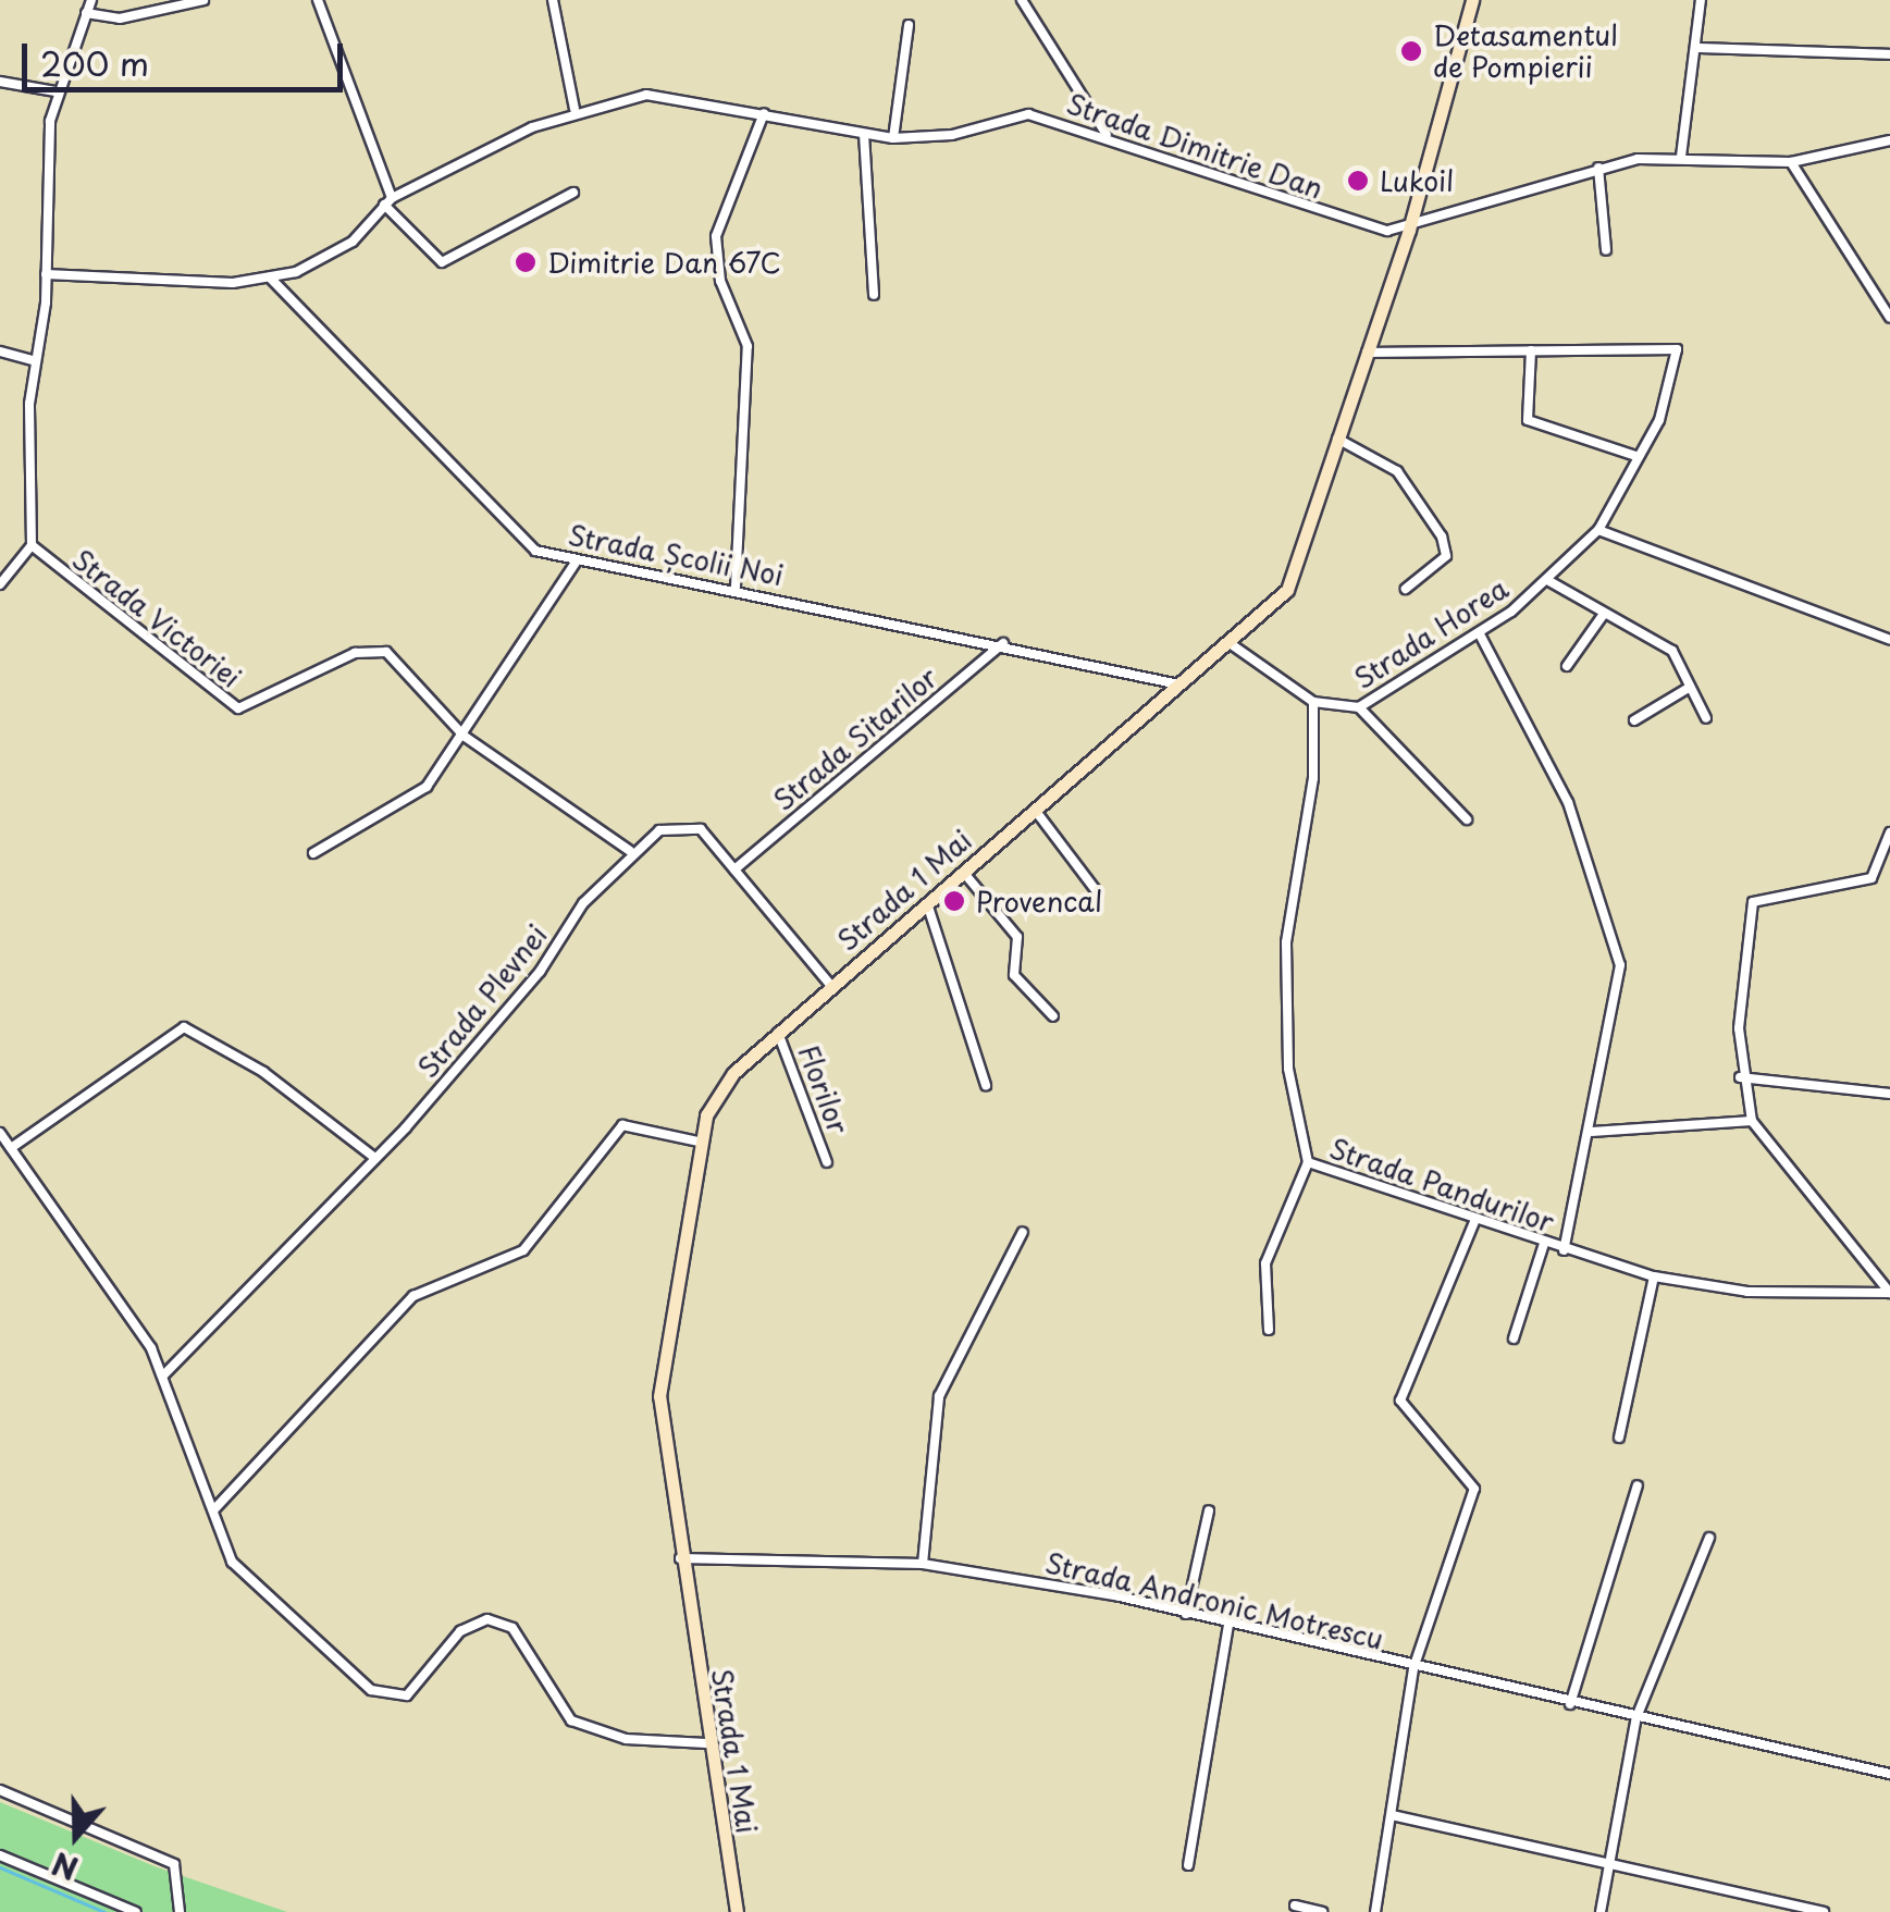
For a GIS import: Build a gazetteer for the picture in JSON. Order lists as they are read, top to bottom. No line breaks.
{"streets":{"main road":["Strada 1 Mai"],"street":["Strada Dimitrie Dan","Strada Școlii Noi","Strada Victoriei","Strada Horea","Strada Sitarilor","Strada Plevnei","Florilor","Strada Pandurilor","Strada Andronic Motrescu"]},"crossings":[["Strada Dimitrie Dan","Strada Școlii Noi"],["Strada Dimitrie Dan","Strada 1 Mai"],["Strada Școlii Noi","Strada Sitarilor"],["Strada Școlii Noi","Strada 1 Mai"],["Strada Victoriei","Strada Plevnei"],["Strada Horea","Strada 1 Mai"],["Strada Horea","Strada Pandurilor"],["Strada Sitarilor","Strada Plevnei"],["Strada 1 Mai","Strada Plevnei"],["Strada 1 Mai","Florilor"],["Strada 1 Mai","Strada Andronic Motrescu"]],"places":["Detasamentul de Pompierii","Lukoil","Dimitrie Dan 67C","Provencal"],"scale_bar":"200 m","north":"bottom"}
